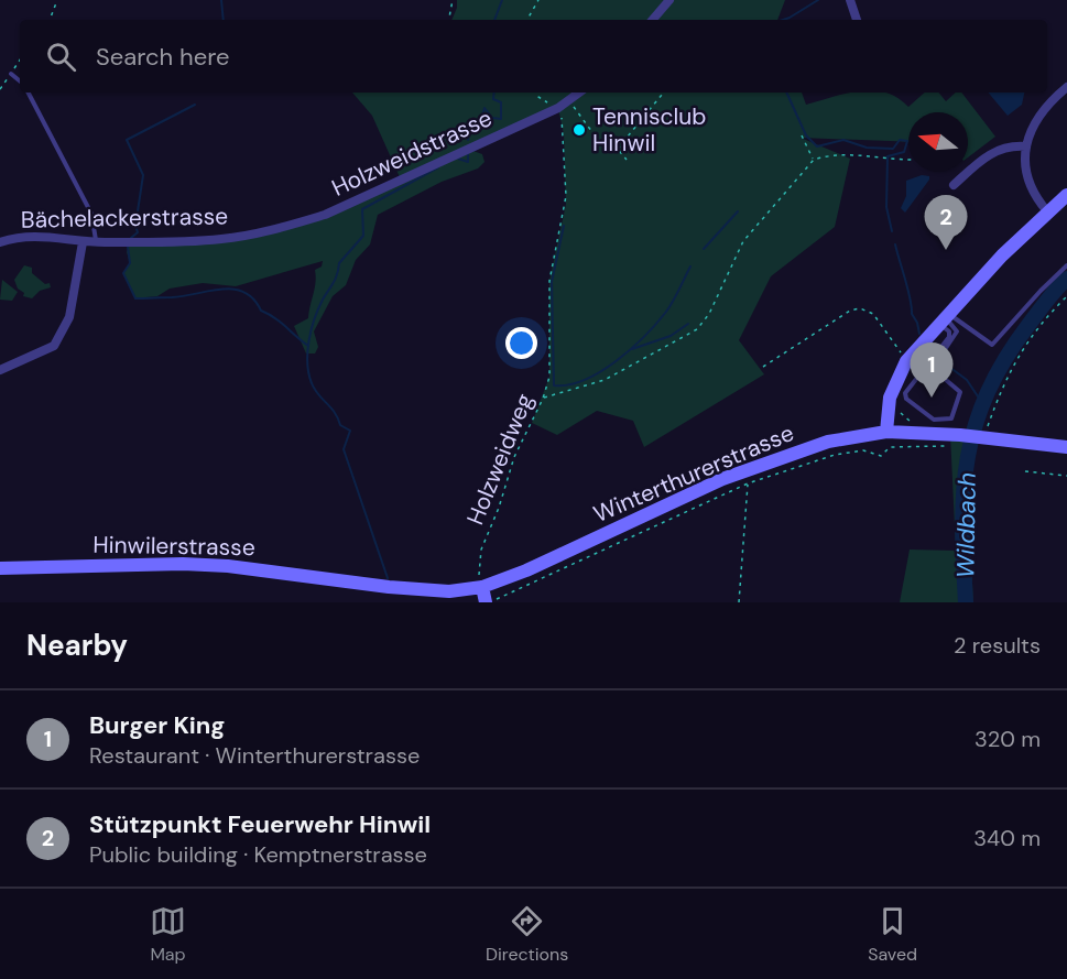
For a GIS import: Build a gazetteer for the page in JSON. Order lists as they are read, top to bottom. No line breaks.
{"streets":{"main road":["Winterthurerstrasse","Hinwilerstrasse"],"street":["Holzweidstrasse","Bächelackerstrasse"],"path":["Holzweidweg"]},"crossings":[["Holzweidstrasse","Bächelackerstrasse"],["Holzweidstrasse","Holzweidweg"],["Holzweidweg","Winterthurerstrasse"],["Winterthurerstrasse","Hinwilerstrasse"]],"water":["Wildbach"],"places":["Tennisclub Hinwil"],"north":"left","page":{"search":"Search here","pins":["2","1"],"heading":["Nearby","2 results"],"list":[{"mark":"1","name":"Burger King","note":"Restaurant · Winterthurerstrasse","value":"320 m"},{"mark":"2","name":"Stützpunkt Feuerwehr Hinwil","note":"Public building · Kemptnerstrasse","value":"340 m"}],"nav":["Map","Directions","Saved"]}}
